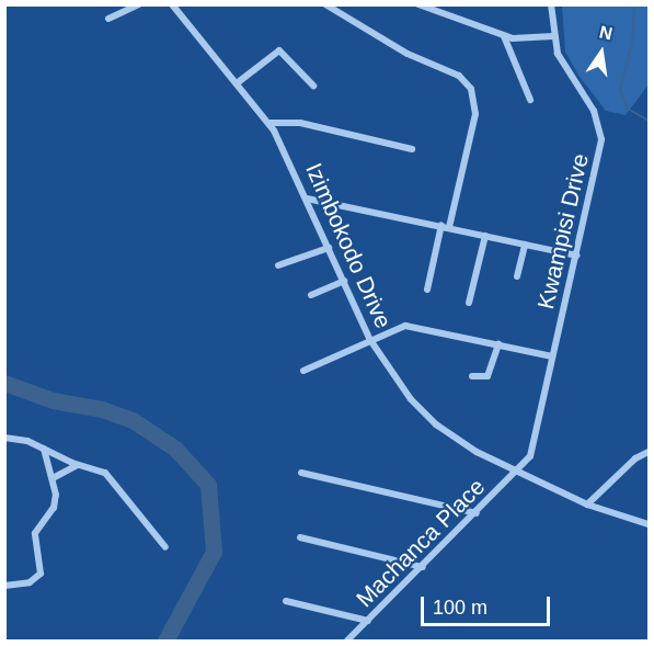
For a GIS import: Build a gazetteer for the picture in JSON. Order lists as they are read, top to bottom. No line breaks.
{"streets":{"street":["Kwampisi Drive","Izimbokodo Drive","Machanca Place"]},"crossings":[["Kwampisi Drive","Izimbokodo Drive"],["Kwampisi Drive","Machanca Place"],["Izimbokodo Drive","Machanca Place"]],"scale_bar":"100 m","north":"top"}
